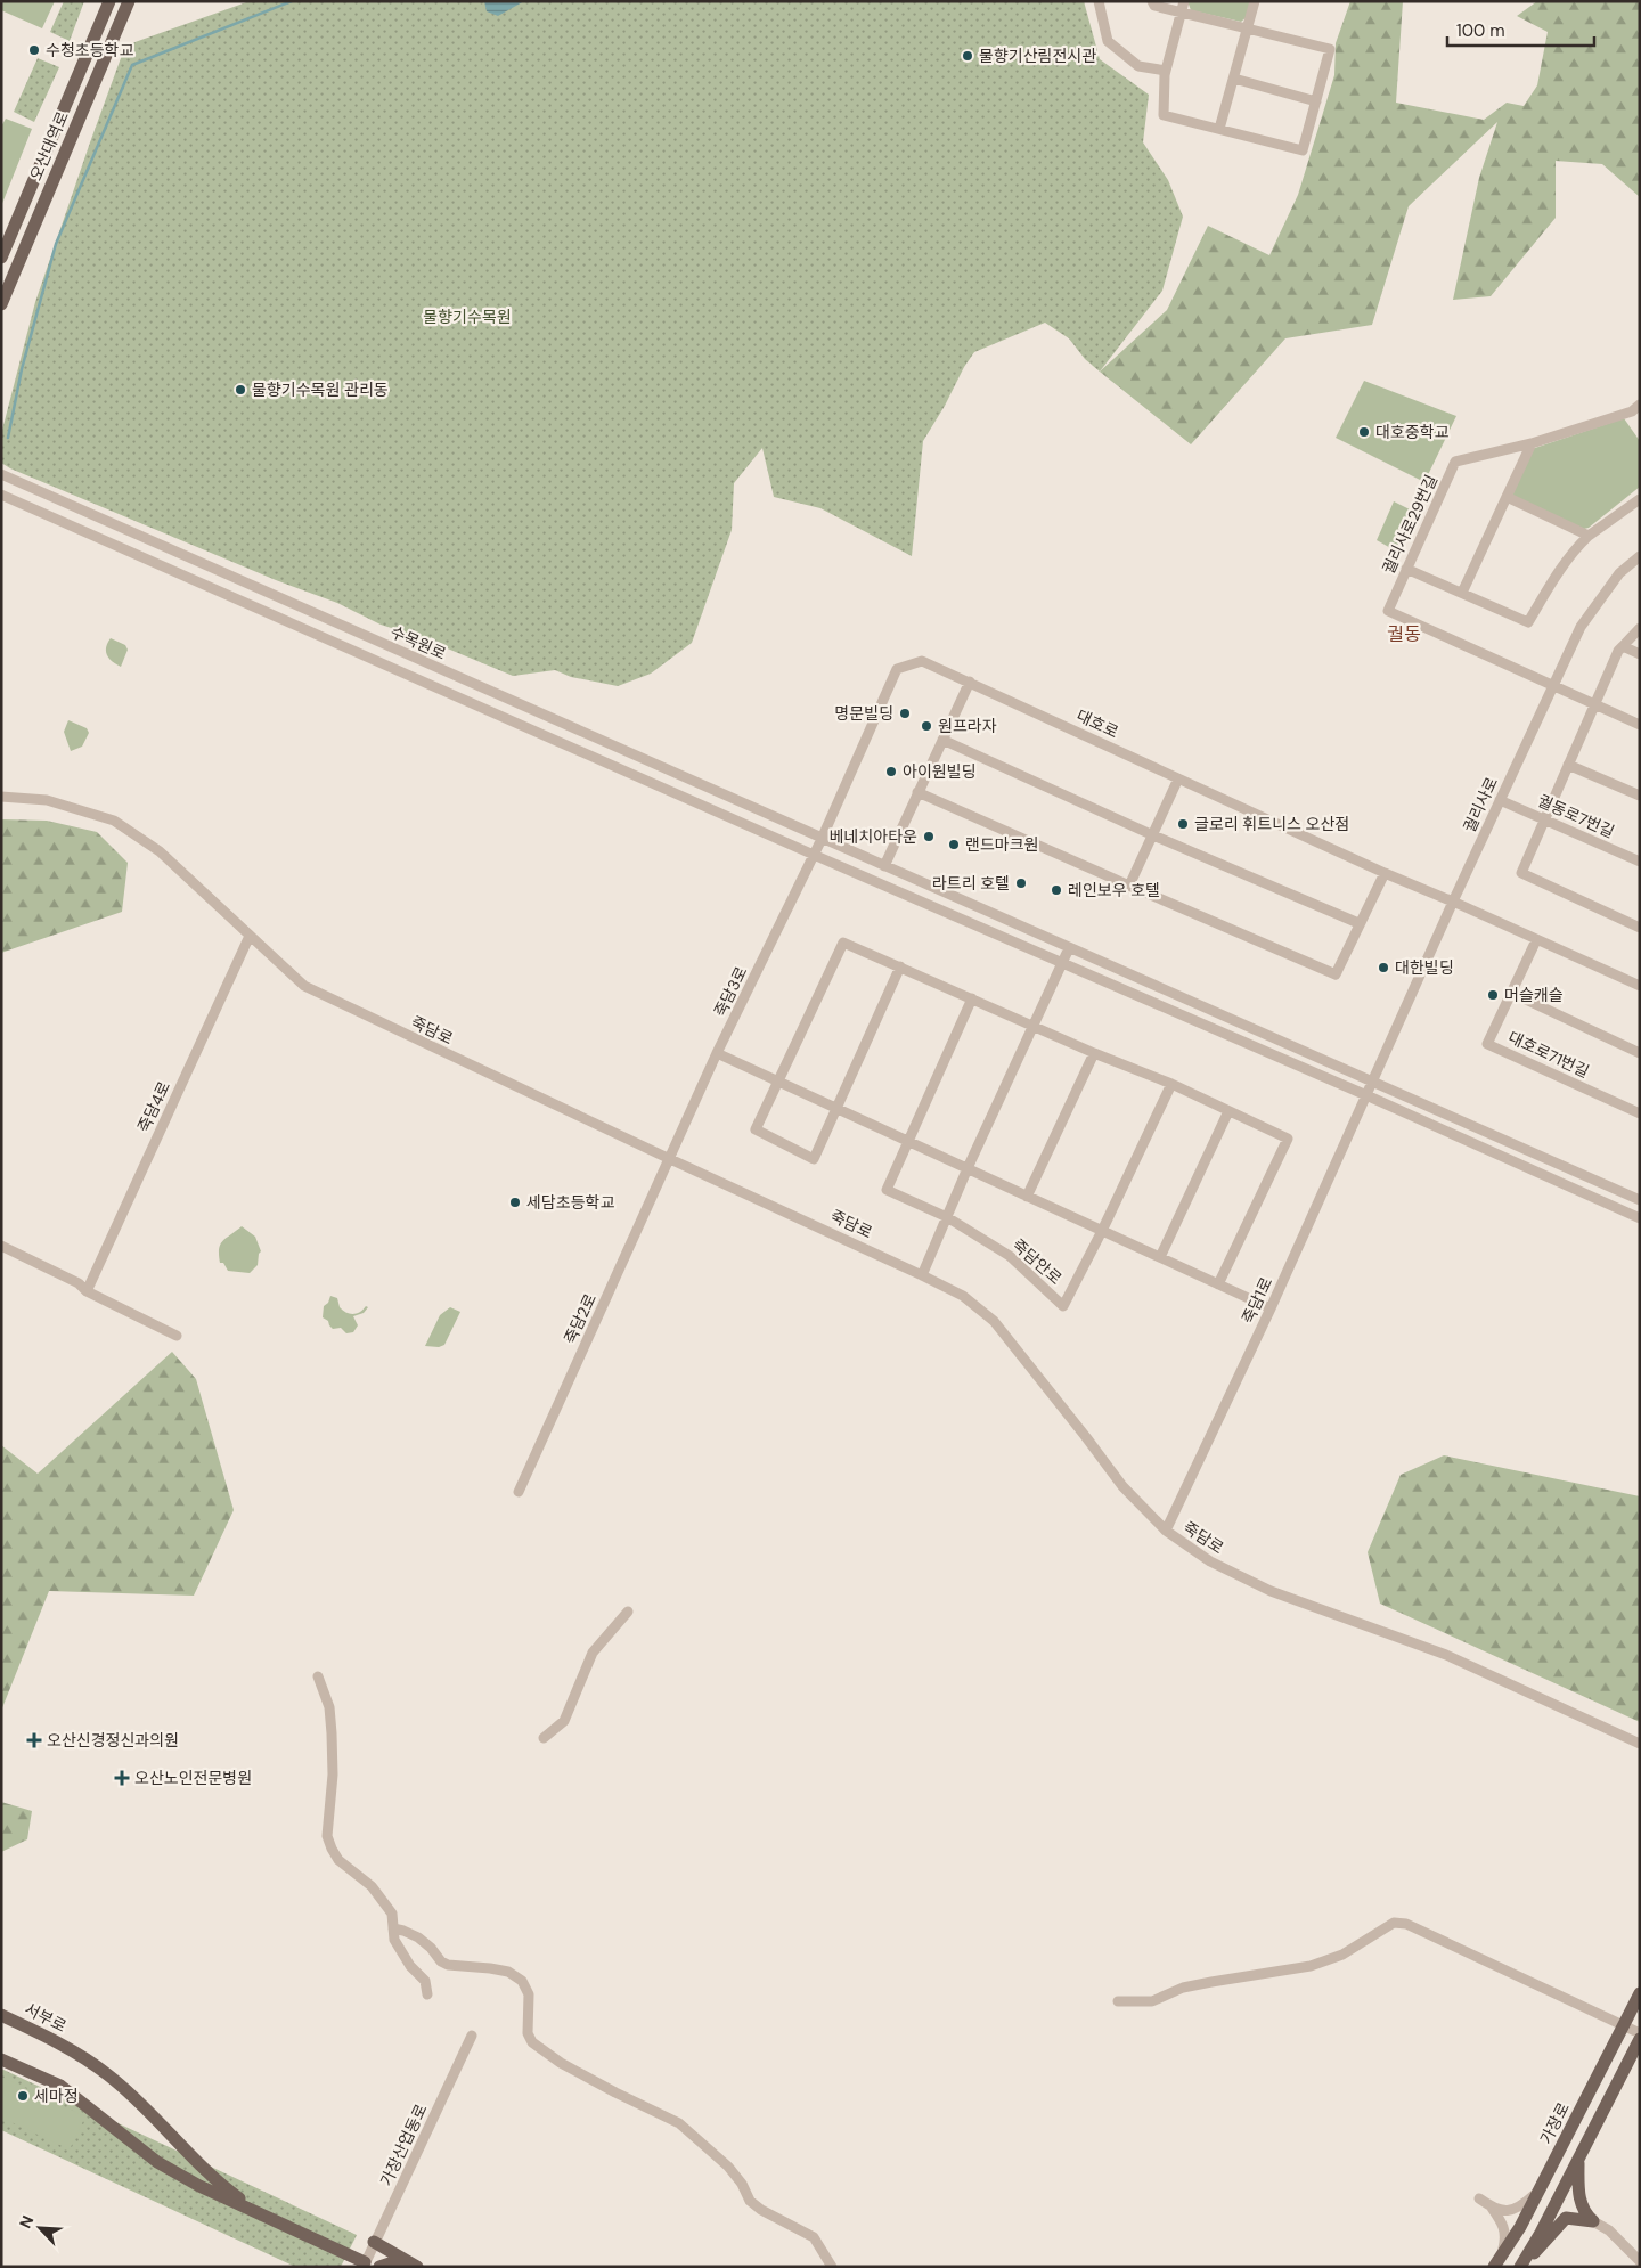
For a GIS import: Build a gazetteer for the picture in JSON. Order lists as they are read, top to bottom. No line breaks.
{"streets":{"main road":["오산대역로","서부로","가장로"],"street":["궐리사로29번길","수목원로","대호로","궐리사로","궐동로7번길","죽담3로","죽담로","대호로71번길","죽담4로","죽담안로","죽담1로","죽담2로","가장산업동로"]},"crossings":[["궐리사로29번길","궐리사로"],["수목원로","대호로"],["수목원로","궐리사로"],["수목원로","죽담3로"],["수목원로","죽담1로"],["대호로","궐리사로"],["대호로","죽담3로"],["대호로","대호로71번길"],["궐리사로","궐동로7번길"],["궐리사로","죽담1로"],["죽담3로","죽담로"],["죽담3로","죽담2로"],["죽담로","죽담4로"],["죽담로","죽담1로"],["죽담로","죽담2로"]],"districts":["궐동"],"parks":["물향기수목원"],"places":{"other":["수청초등학교","물향기산림전시관","물향기수목원 관리동","대호중학교","명문빌딩","원프라자","아이원빌딩","글로리 휘트니스 오산점","베네치아타운","랜드마크원","라트리 호텔","레인보우 호텔","대한빌딩","머슬캐슬","세담초등학교","세마정"],"health":["오산신경정신과의원","오산노인전문병원"]},"scale_bar":"100 m","north":"top left"}
